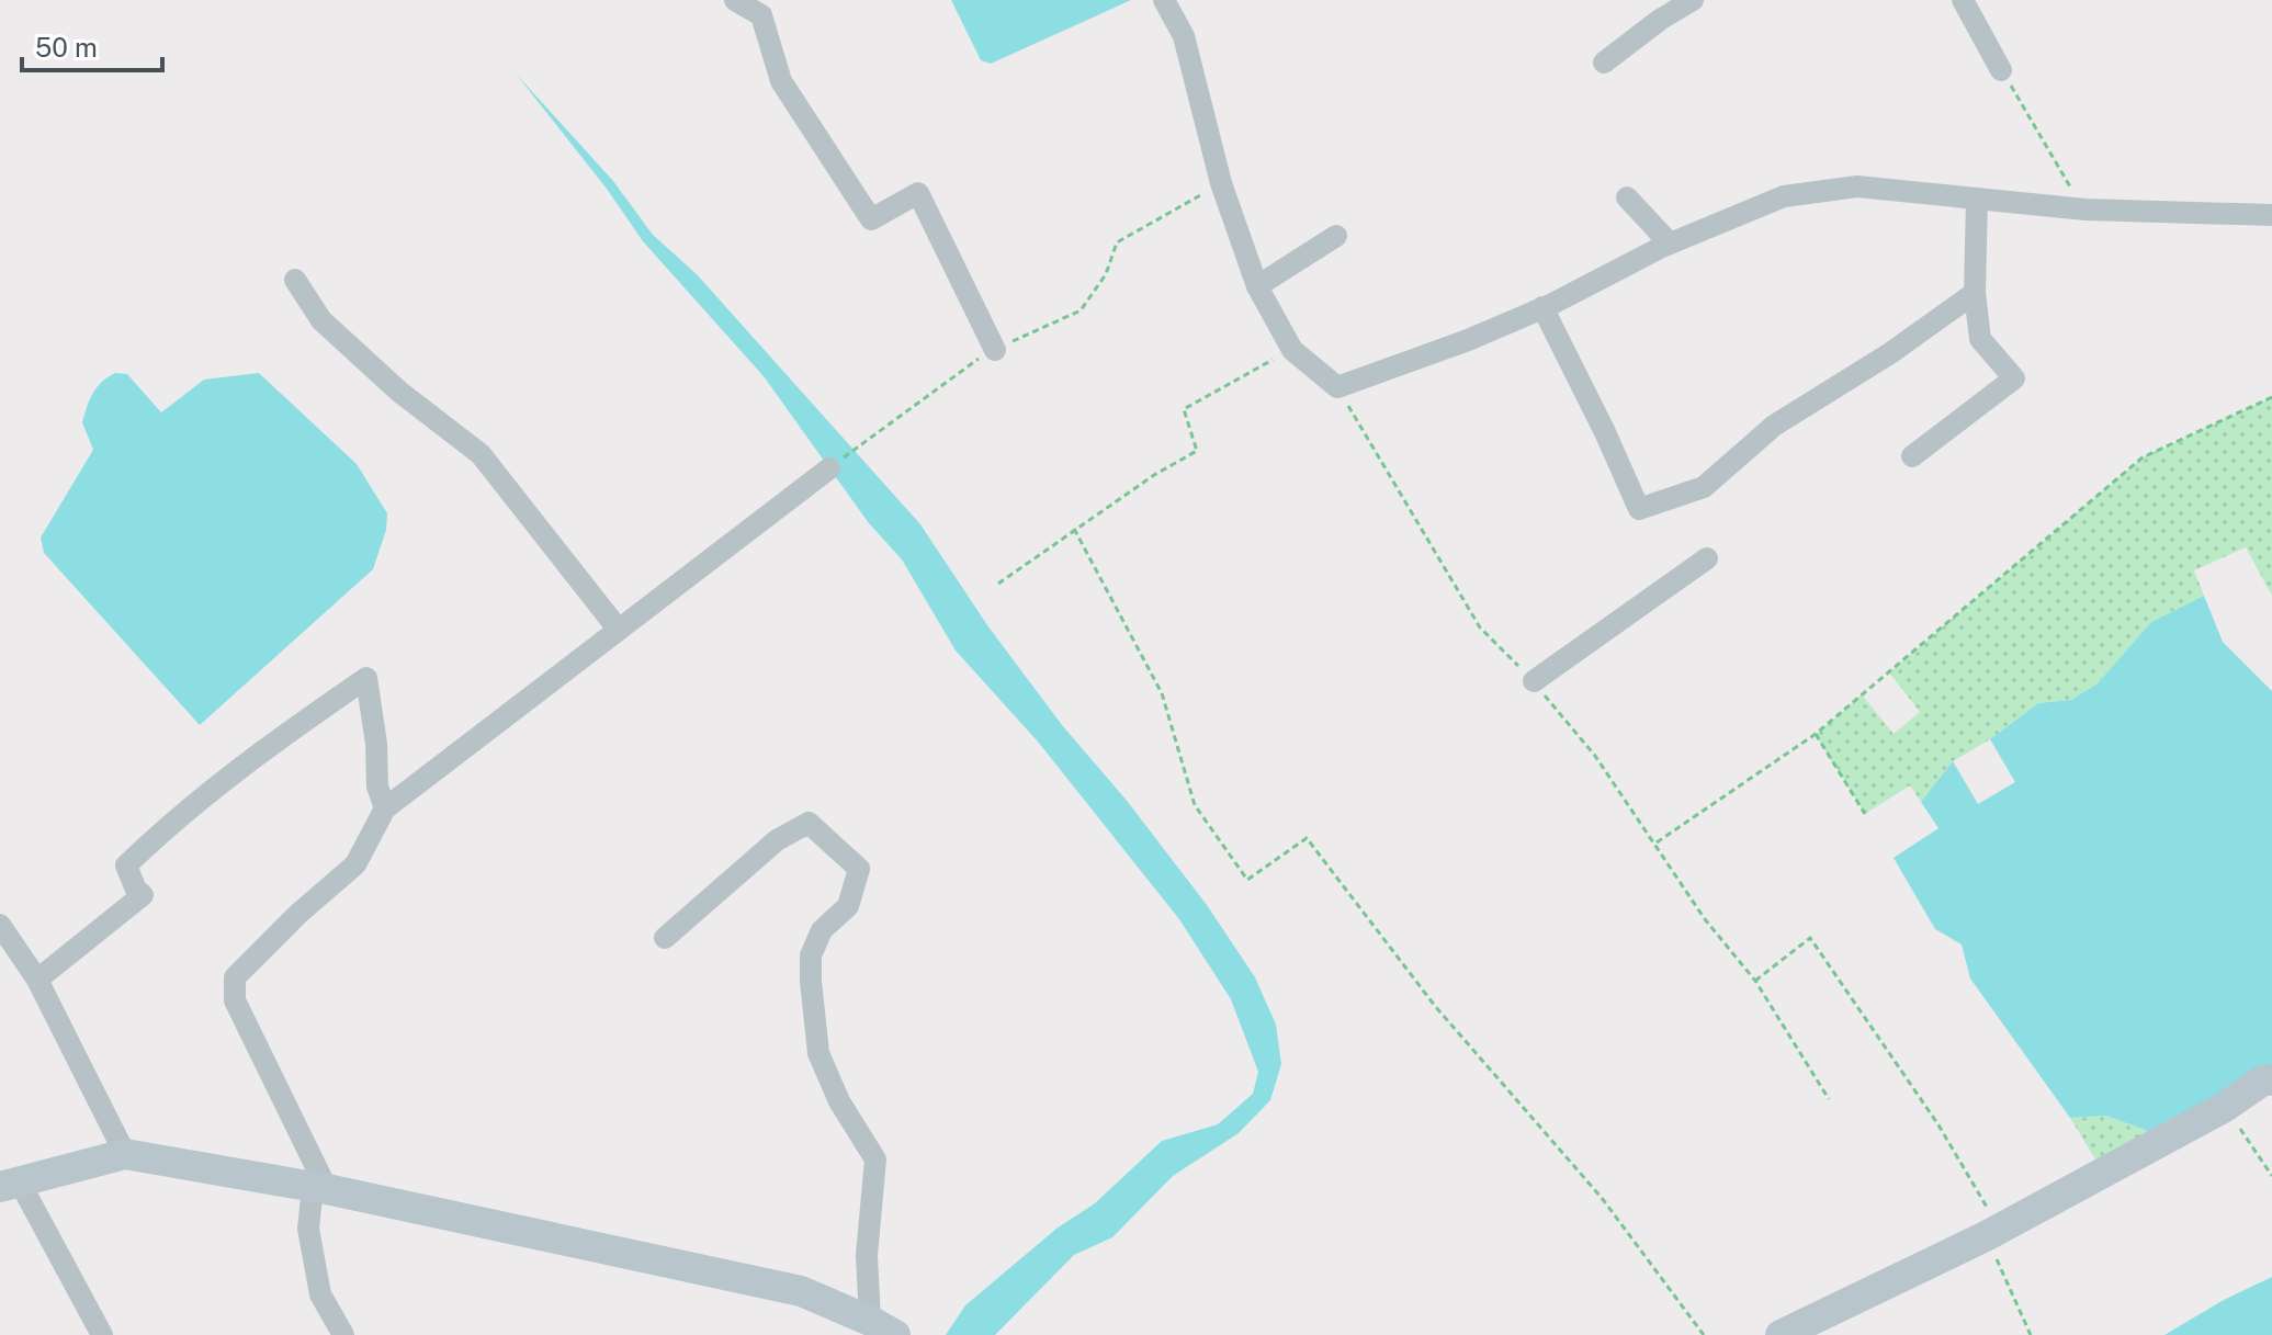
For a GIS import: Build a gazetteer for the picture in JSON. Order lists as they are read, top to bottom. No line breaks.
{"scale_bar":"50 m"}
